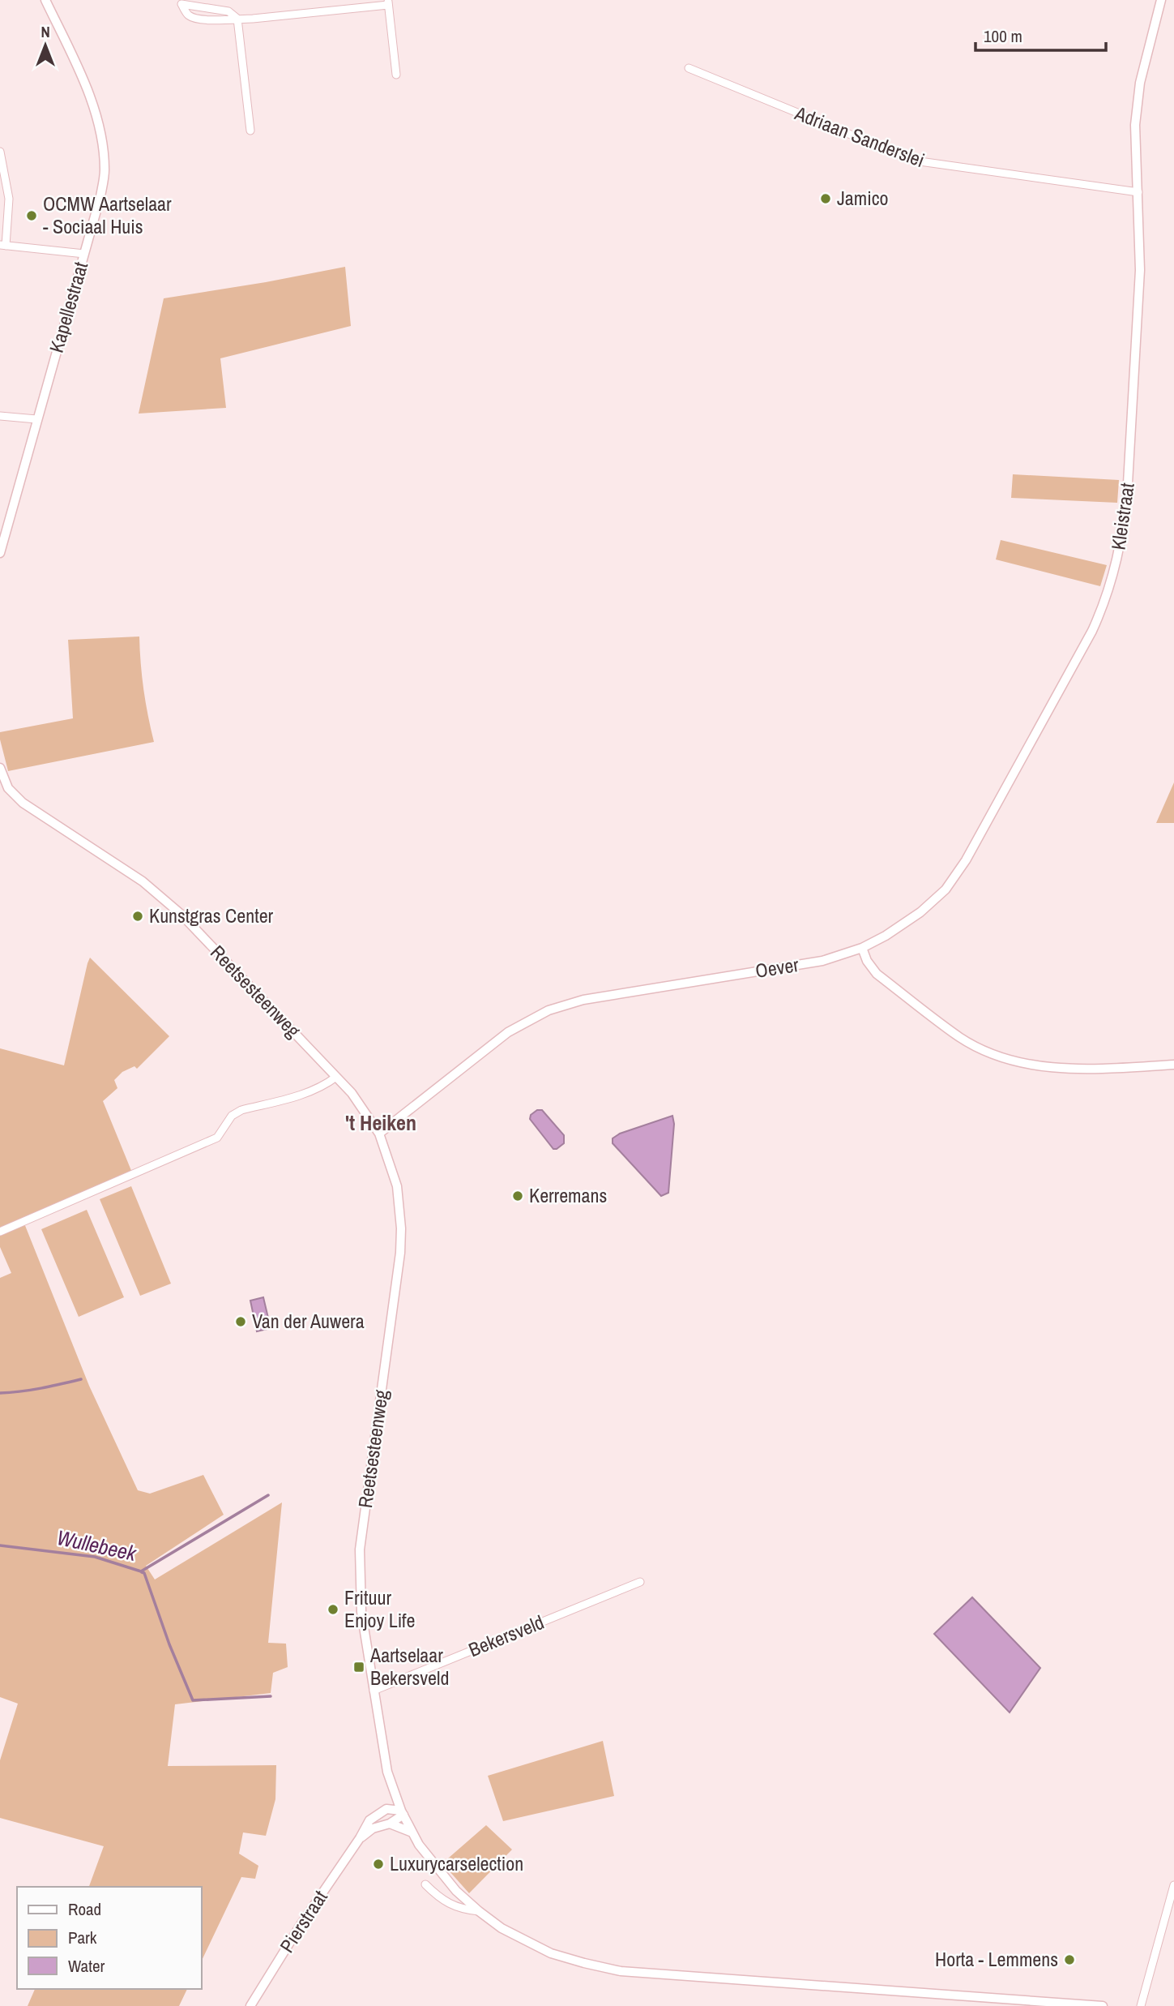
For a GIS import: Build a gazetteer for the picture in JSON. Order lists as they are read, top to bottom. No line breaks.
{"streets":{"street":["Adriaan Sanderslei","Kapellestraat","Kleistraat","Oever","Reetsesteenweg","Bekersveld","Pierstraat"]},"crossings":[["Adriaan Sanderslei","Kleistraat"],["Kleistraat","Oever"],["Oever","Reetsesteenweg"],["Reetsesteenweg","Bekersveld"],["Reetsesteenweg","Pierstraat"]],"districts":["'t Heiken"],"water":["Wullebeek"],"places":{"other":["Jamico","OCMW Aartselaar - Sociaal Huis","Kunstgras Center","Kerremans","Van der Auwera","Frituur Enjoy Life","Luxurycarselection","Horta - Lemmens"],"transit":["Aartselaar Bekersveld"]},"legend":["Road","Park","Water"],"scale_bar":"100 m","north":"top"}
